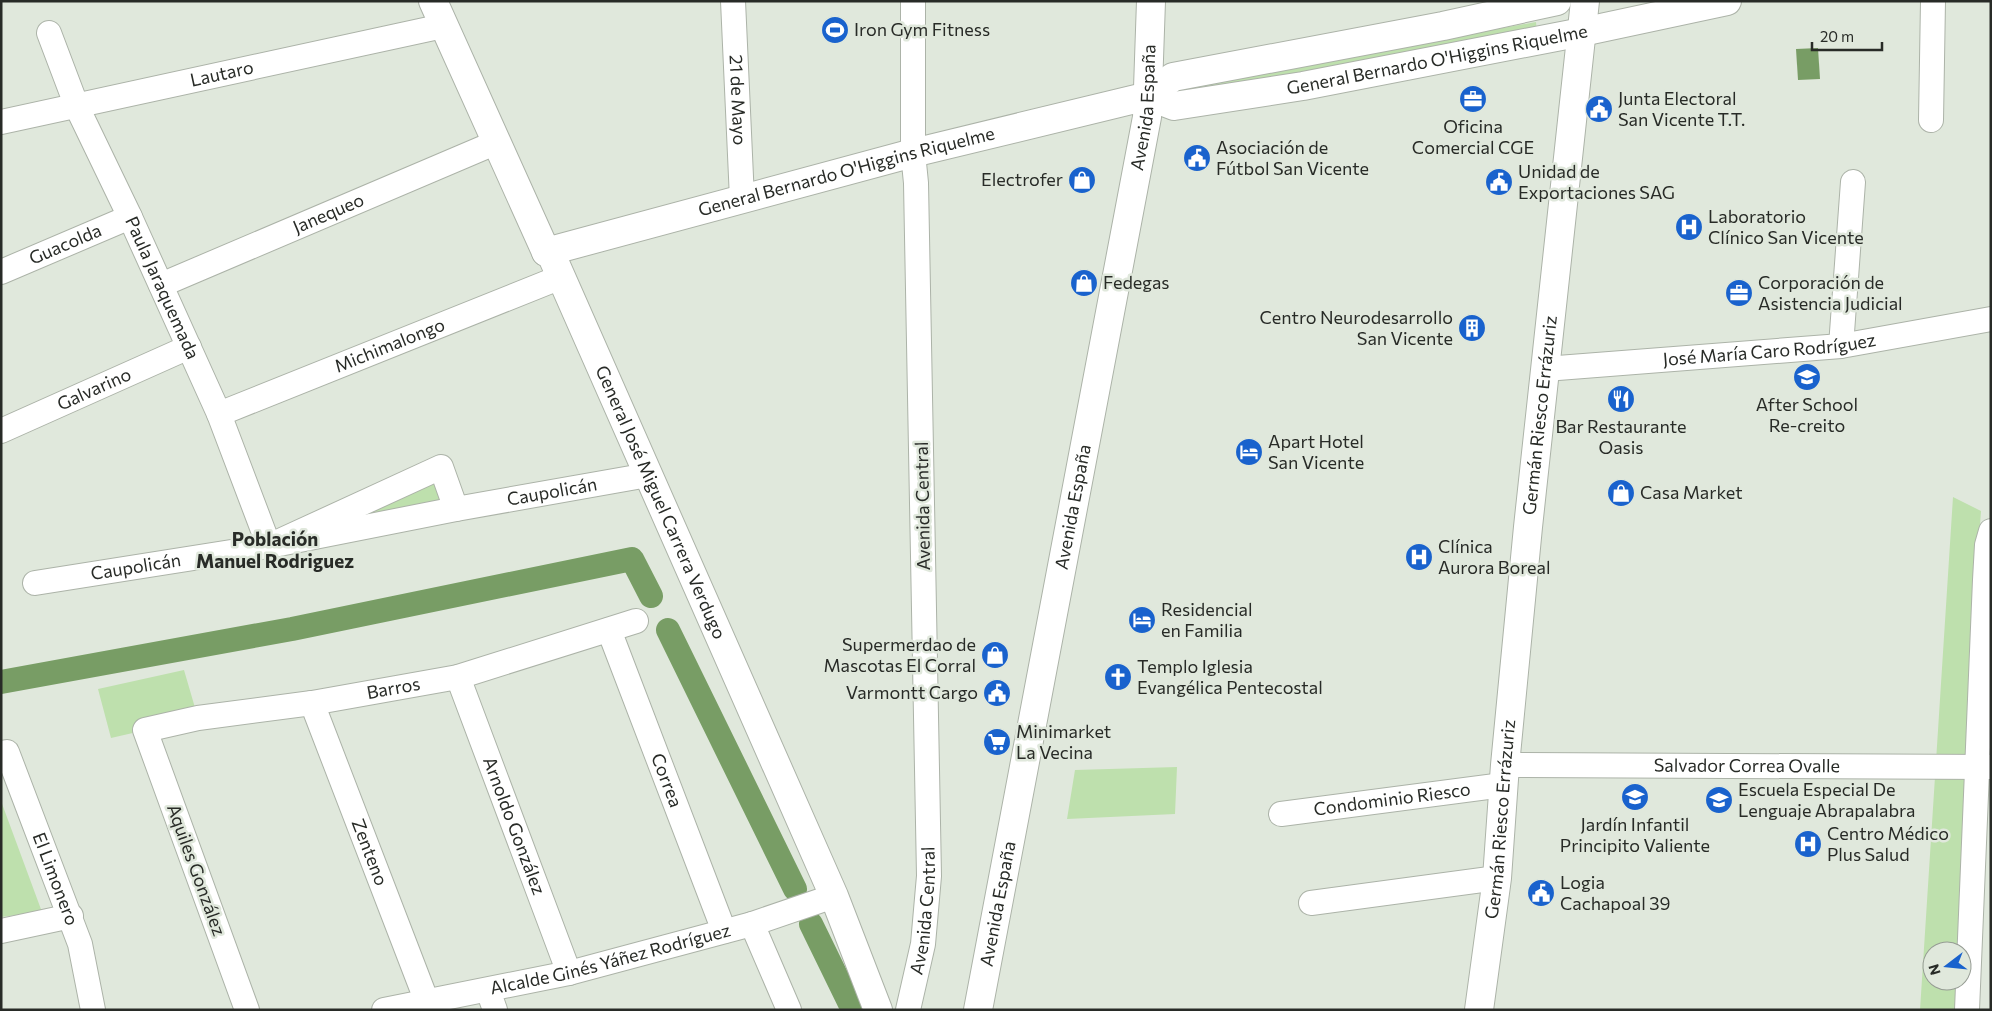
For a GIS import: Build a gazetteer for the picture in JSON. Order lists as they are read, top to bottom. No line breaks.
{"streets":{"street":["General Bernardo O'Higgins Riquelme","Lautaro","21 de Mayo","Avenida España","Janequeo","Guacolda","Paula Jaraquemada","Michimalongo","José María Caro Rodríguez","Galvarino","Germán Riesco Errázuriz","Caupolicán","General José Miguel Carrera Verdugo","Avenida Central","Barros","Salvador Correa Ovalle","Correa","Condominio Riesco","Arnoldo González","Zenteno","Aquiles González","El Limonero","Alcalde Ginés Yáñez Rodríguez"]},"crossings":[["General Bernardo O'Higgins Riquelme","21 de Mayo"],["General Bernardo O'Higgins Riquelme","Avenida España"],["General Bernardo O'Higgins Riquelme","Germán Riesco Errázuriz"],["General Bernardo O'Higgins Riquelme","General José Miguel Carrera Verdugo"],["General Bernardo O'Higgins Riquelme","Avenida Central"],["Lautaro","Paula Jaraquemada"],["Lautaro","General José Miguel Carrera Verdugo"],["Janequeo","Paula Jaraquemada"],["Janequeo","General José Miguel Carrera Verdugo"],["Guacolda","Paula Jaraquemada"],["Paula Jaraquemada","Michimalongo"],["Paula Jaraquemada","Galvarino"],["Paula Jaraquemada","Caupolicán"],["Michimalongo","General José Miguel Carrera Verdugo"],["José María Caro Rodríguez","Germán Riesco Errázuriz"],["Germán Riesco Errázuriz","Salvador Correa Ovalle"],["Germán Riesco Errázuriz","Condominio Riesco"],["Caupolicán","General José Miguel Carrera Verdugo"],["General José Miguel Carrera Verdugo","Alcalde Ginés Yáñez Rodríguez"],["Barros","Correa"],["Barros","Arnoldo González"],["Barros","Zenteno"],["Barros","Aquiles González"],["Salvador Correa Ovalle","Condominio Riesco"],["Correa","Alcalde Ginés Yáñez Rodríguez"],["Arnoldo González","Alcalde Ginés Yáñez Rodríguez"],["Zenteno","Alcalde Ginés Yáñez Rodríguez"]],"districts":["Población Manuel Rodriguez"],"places":{"sports":["Iron Gym Fitness"],"office":["Oficina Comercial CGE","Corporación de Asistencia Judicial"],"public building":["Junta Electoral San Vicente T.T.","Asociación de Fútbol San Vicente","Unidad de Exportaciones SAG","Varmontt Cargo","Logia Cachapoal 39"],"shop":["Electrofer","Fedegas","Casa Market","Supermerdao de Mascotas El Corral"],"hospital":["Laboratorio Clínico San Vicente","Clínica Aurora Boreal","Centro Médico Plus Salud"],"building":["Centro Neurodesarrollo San Vicente"],"school or university":["After School Re-creito","Jardín Infantil Principito Valiente","Escuela Especial De Lenguaje Abrapalabra"],"restaurant":["Bar Restaurante Oasis"],"hotel":["Apart Hotel San Vicente","Residencial en Familia"],"church":["Templo Iglesia Evangélica Pentecostal"],"supermarket":["Minimarket La Vecina"]},"scale_bar":"20 m","north":"left"}
